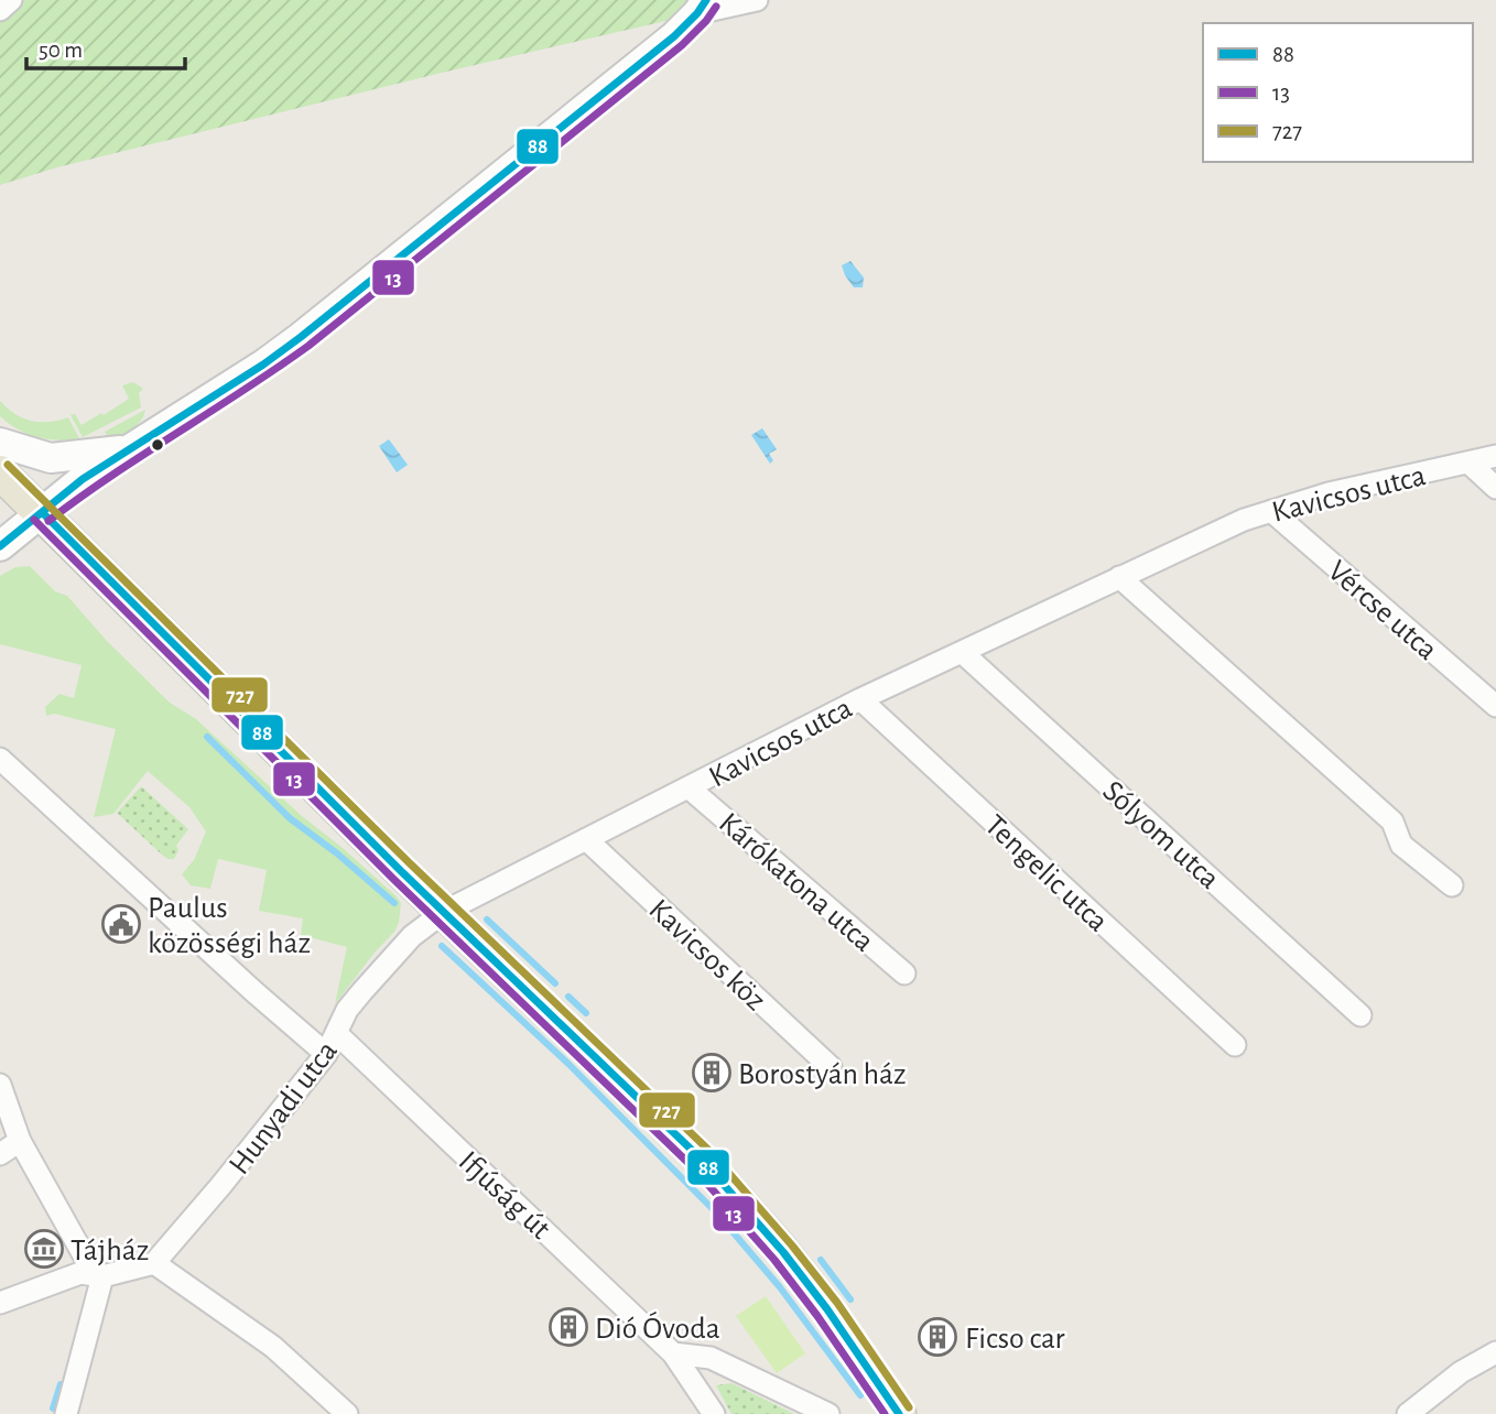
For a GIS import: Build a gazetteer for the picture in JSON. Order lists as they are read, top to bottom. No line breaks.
{"streets":{"street":["Kavicsos utca","Vércse utca","Sólyom utca","Tengelic utca","Kárókatona utca","Kavicsos köz","Hunyadi utca","Ifjúság út"]},"crossings":[["Kavicsos utca","Vércse utca"],["Kavicsos utca","Sólyom utca"],["Kavicsos utca","Tengelic utca"],["Kavicsos utca","Kárókatona utca"],["Kavicsos utca","Kavicsos köz"],["Kavicsos utca","Hunyadi utca"],["Hunyadi utca","Ifjúság út"]],"places":{"public building":["Paulus közösségi ház"],"building":["Borostyán ház","Dió Óvoda","Ficso car"],"museum":["Tájház"]},"lines":["transit line 88","transit line 13","transit line 727"],"legend":["88","13","727"],"scale_bar":"50 m"}
